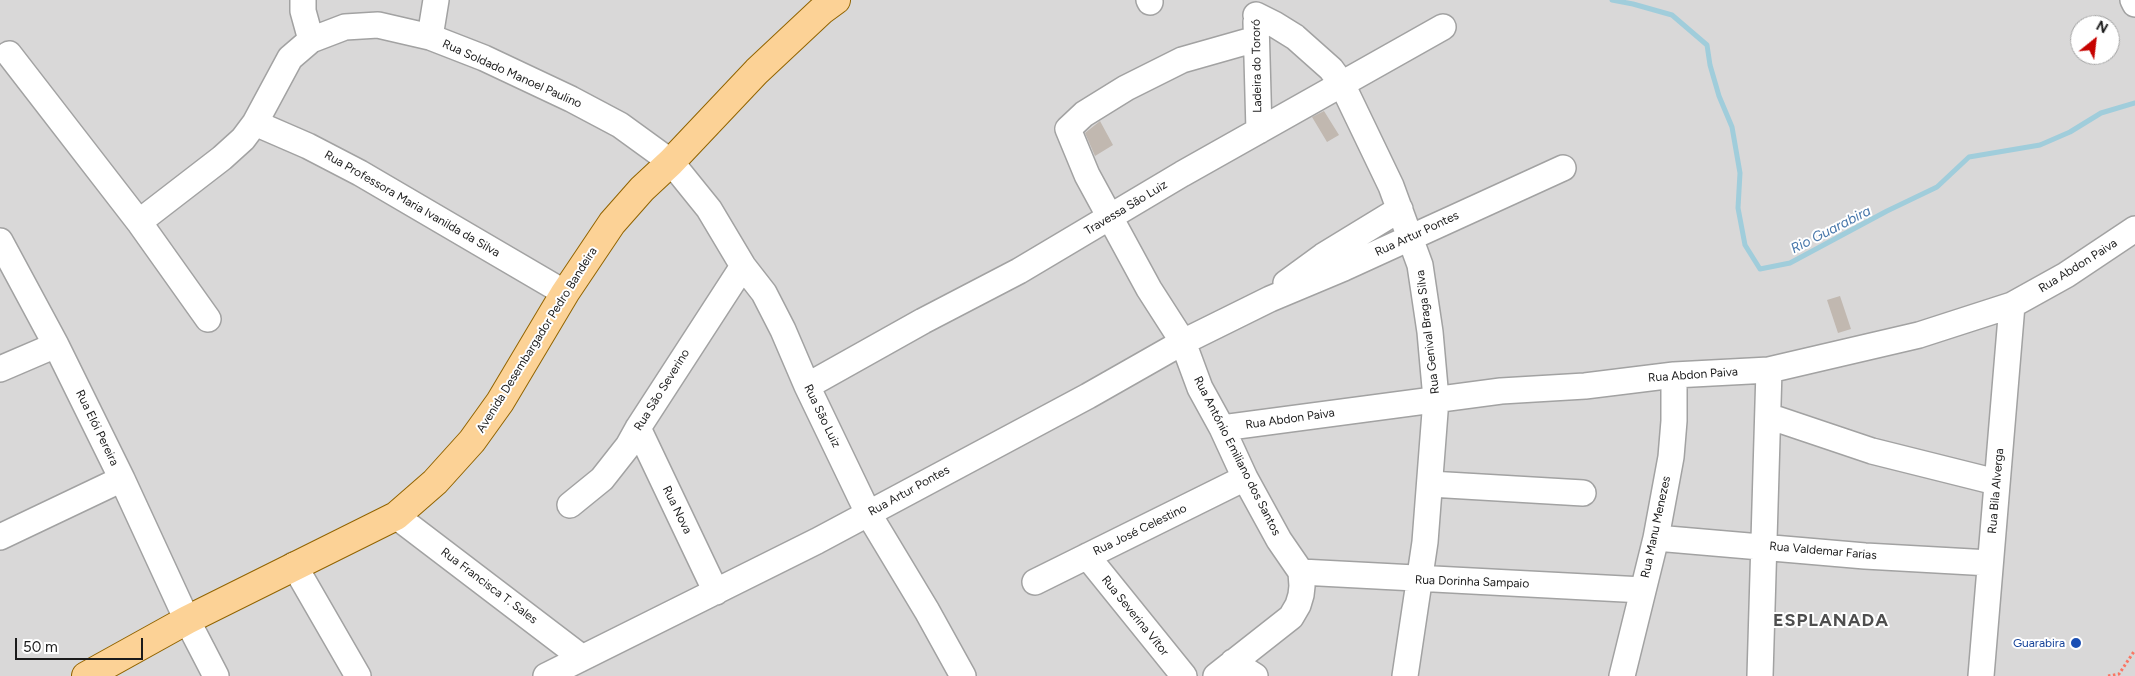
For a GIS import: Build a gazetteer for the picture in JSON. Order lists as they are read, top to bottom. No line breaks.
{"streets":{"main road":["Avenida Desembargador Pedro Bandeira"],"street":["Ladeira do Tororó","Rua Soldado Manoel Paulino","Rua Professora Maria Ivanilda da Silva","Travessa São Luiz","Rua Artur Pontes","Rua Abdon Paiva","Rua Genival Braga Silva","Rua São Severino","Rua São Luiz","Rua Elói Pereira","Rua António Emiliano dos Santos","Rua Bila Alverga","Rua Nova","Rua Manu Menezes","Rua José Celestino","Rua Valdemar Farias","Rua Dorinha Sampaio","Rua Francisca T. Sales","Rua Severina Vítor"]},"crossings":[["Ladeira do Tororó","Travessa São Luiz"],["Ladeira do Tororó","Rua Genival Braga Silva"],["Ladeira do Tororó","Rua António Emiliano dos Santos"],["Rua Soldado Manoel Paulino","Rua Professora Maria Ivanilda da Silva"],["Rua Soldado Manoel Paulino","Avenida Desembargador Pedro Bandeira"],["Rua Soldado Manoel Paulino","Rua São Luiz"],["Rua Professora Maria Ivanilda da Silva","Avenida Desembargador Pedro Bandeira"],["Travessa São Luiz","Rua Genival Braga Silva"],["Travessa São Luiz","Rua São Luiz"],["Travessa São Luiz","Rua António Emiliano dos Santos"],["Rua Artur Pontes","Rua Genival Braga Silva"],["Rua Artur Pontes","Rua São Luiz"],["Rua Artur Pontes","Rua António Emiliano dos Santos"],["Rua Artur Pontes","Rua Nova"],["Rua Artur Pontes","Rua Francisca T. Sales"],["Rua Abdon Paiva","Rua Genival Braga Silva"],["Rua Abdon Paiva","Rua António Emiliano dos Santos"],["Rua Abdon Paiva","Rua Bila Alverga"],["Rua Abdon Paiva","Rua Manu Menezes"],["Rua Genival Braga Silva","Rua António Emiliano dos Santos"],["Rua Genival Braga Silva","Rua Dorinha Sampaio"],["Avenida Desembargador Pedro Bandeira","Rua São Luiz"],["Avenida Desembargador Pedro Bandeira","Rua Elói Pereira"],["Avenida Desembargador Pedro Bandeira","Rua Francisca T. Sales"],["Rua São Severino","Rua São Luiz"],["Rua São Severino","Rua Nova"],["Rua António Emiliano dos Santos","Rua José Celestino"],["Rua António Emiliano dos Santos","Rua Dorinha Sampaio"],["Rua Bila Alverga","Rua Valdemar Farias"],["Rua Manu Menezes","Rua Valdemar Farias"],["Rua Manu Menezes","Rua Dorinha Sampaio"],["Rua José Celestino","Rua Severina Vítor"]],"districts":["ESPLANADA"],"water":["Rio Guarabira"],"places":["Guarabira"],"scale_bar":"50 m","north":"top right"}
